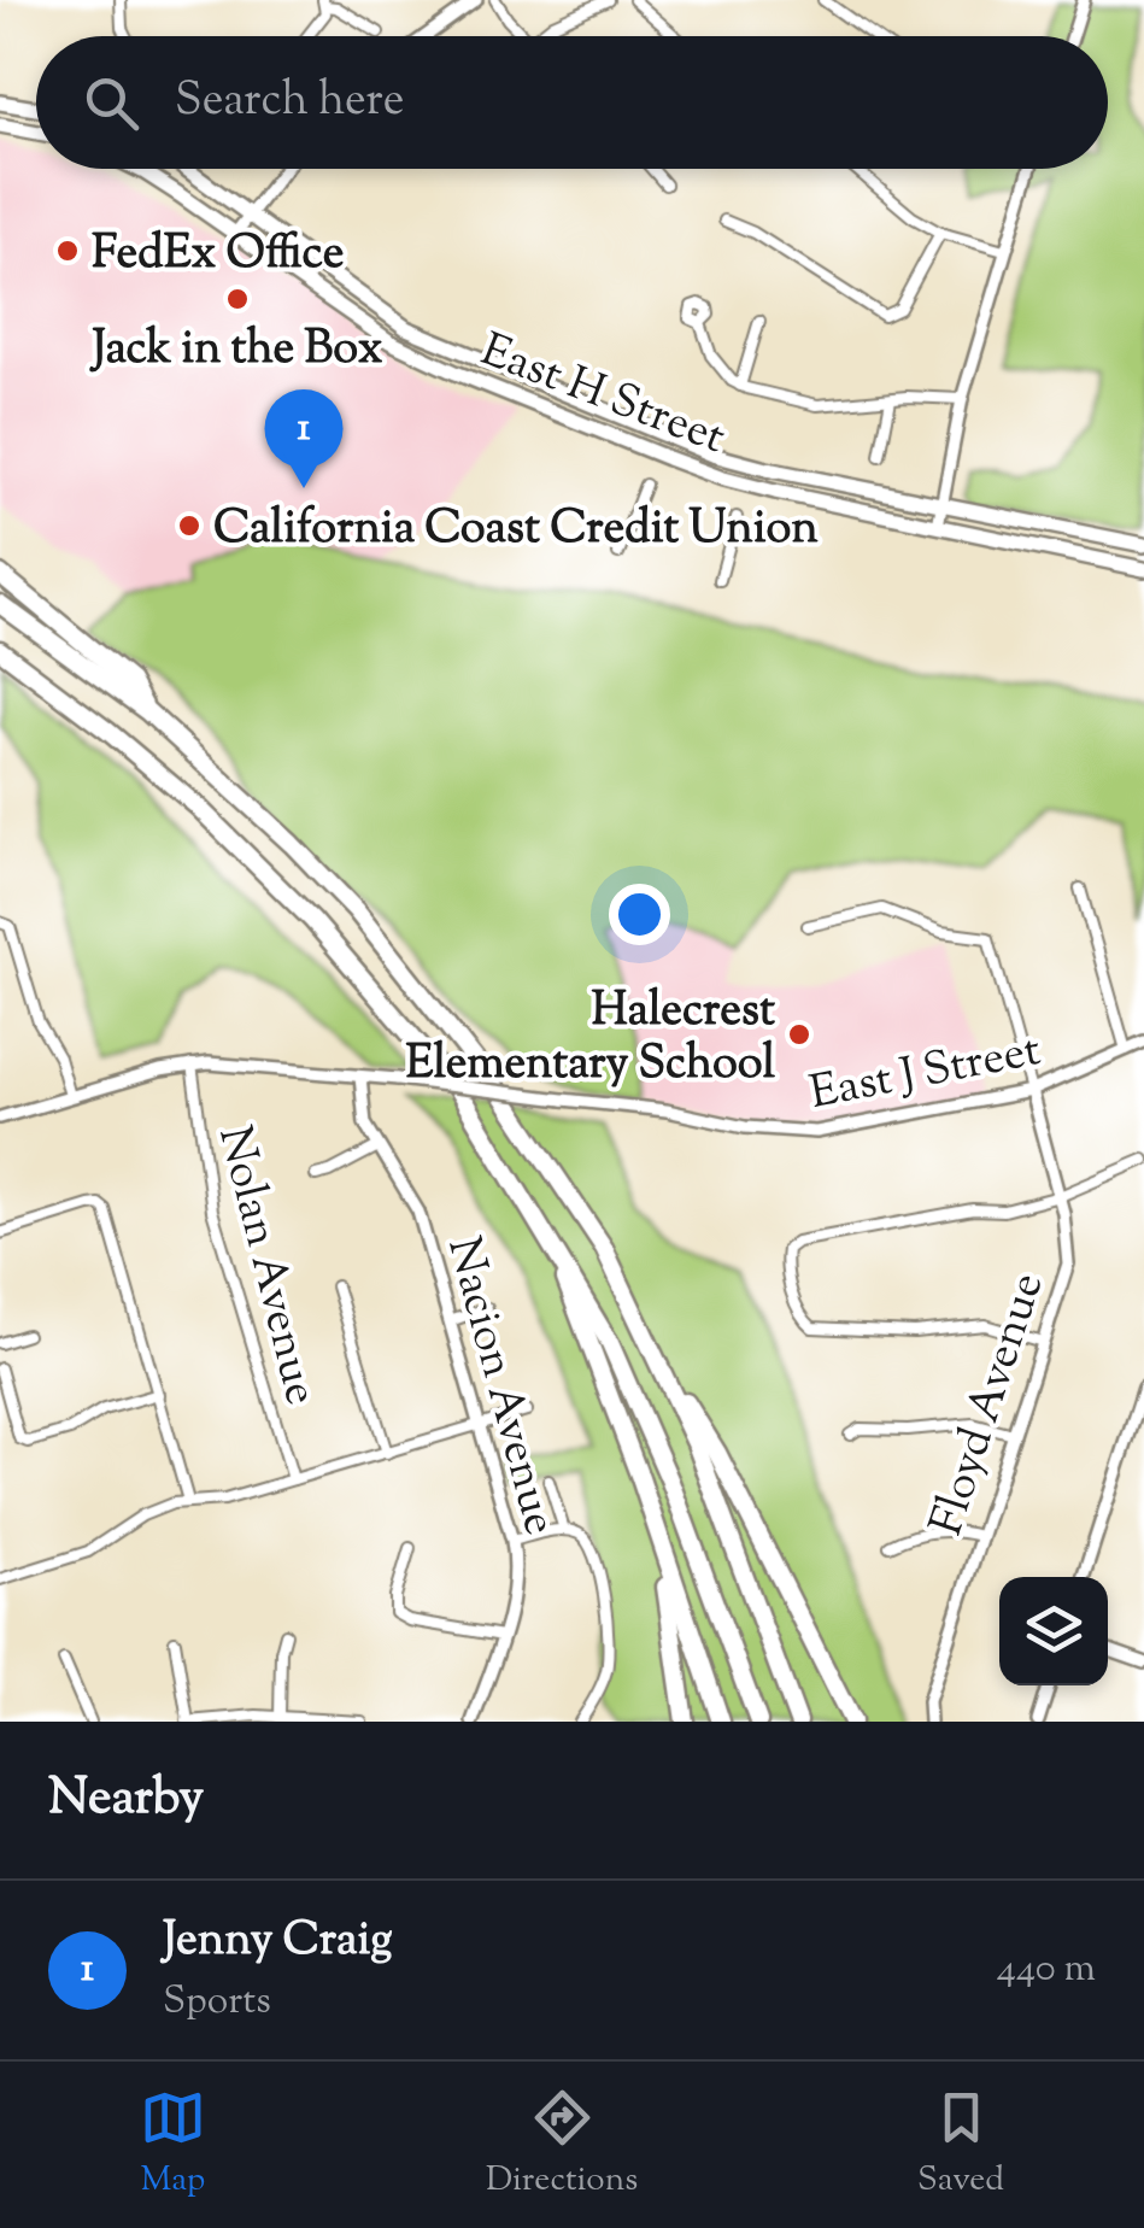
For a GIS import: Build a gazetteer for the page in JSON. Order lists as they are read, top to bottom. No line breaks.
{"streets":{"main road":["East H Street"],"street":["East J Street","Nolan Avenue","Nacion Avenue","Floyd Avenue"]},"crossings":[["East J Street","Nolan Avenue"],["East J Street","Nacion Avenue"],["East J Street","Floyd Avenue"]],"places":["FedEx Office","Jack in the Box","California Coast Credit Union","Halecrest Elementary School"],"page":{"search":"Search here","pins":"1","heading":"Nearby","list":[{"mark":"1","name":"Jenny Craig","note":"Sports","value":"440 m"}],"nav":["Map","Directions","Saved"]}}
